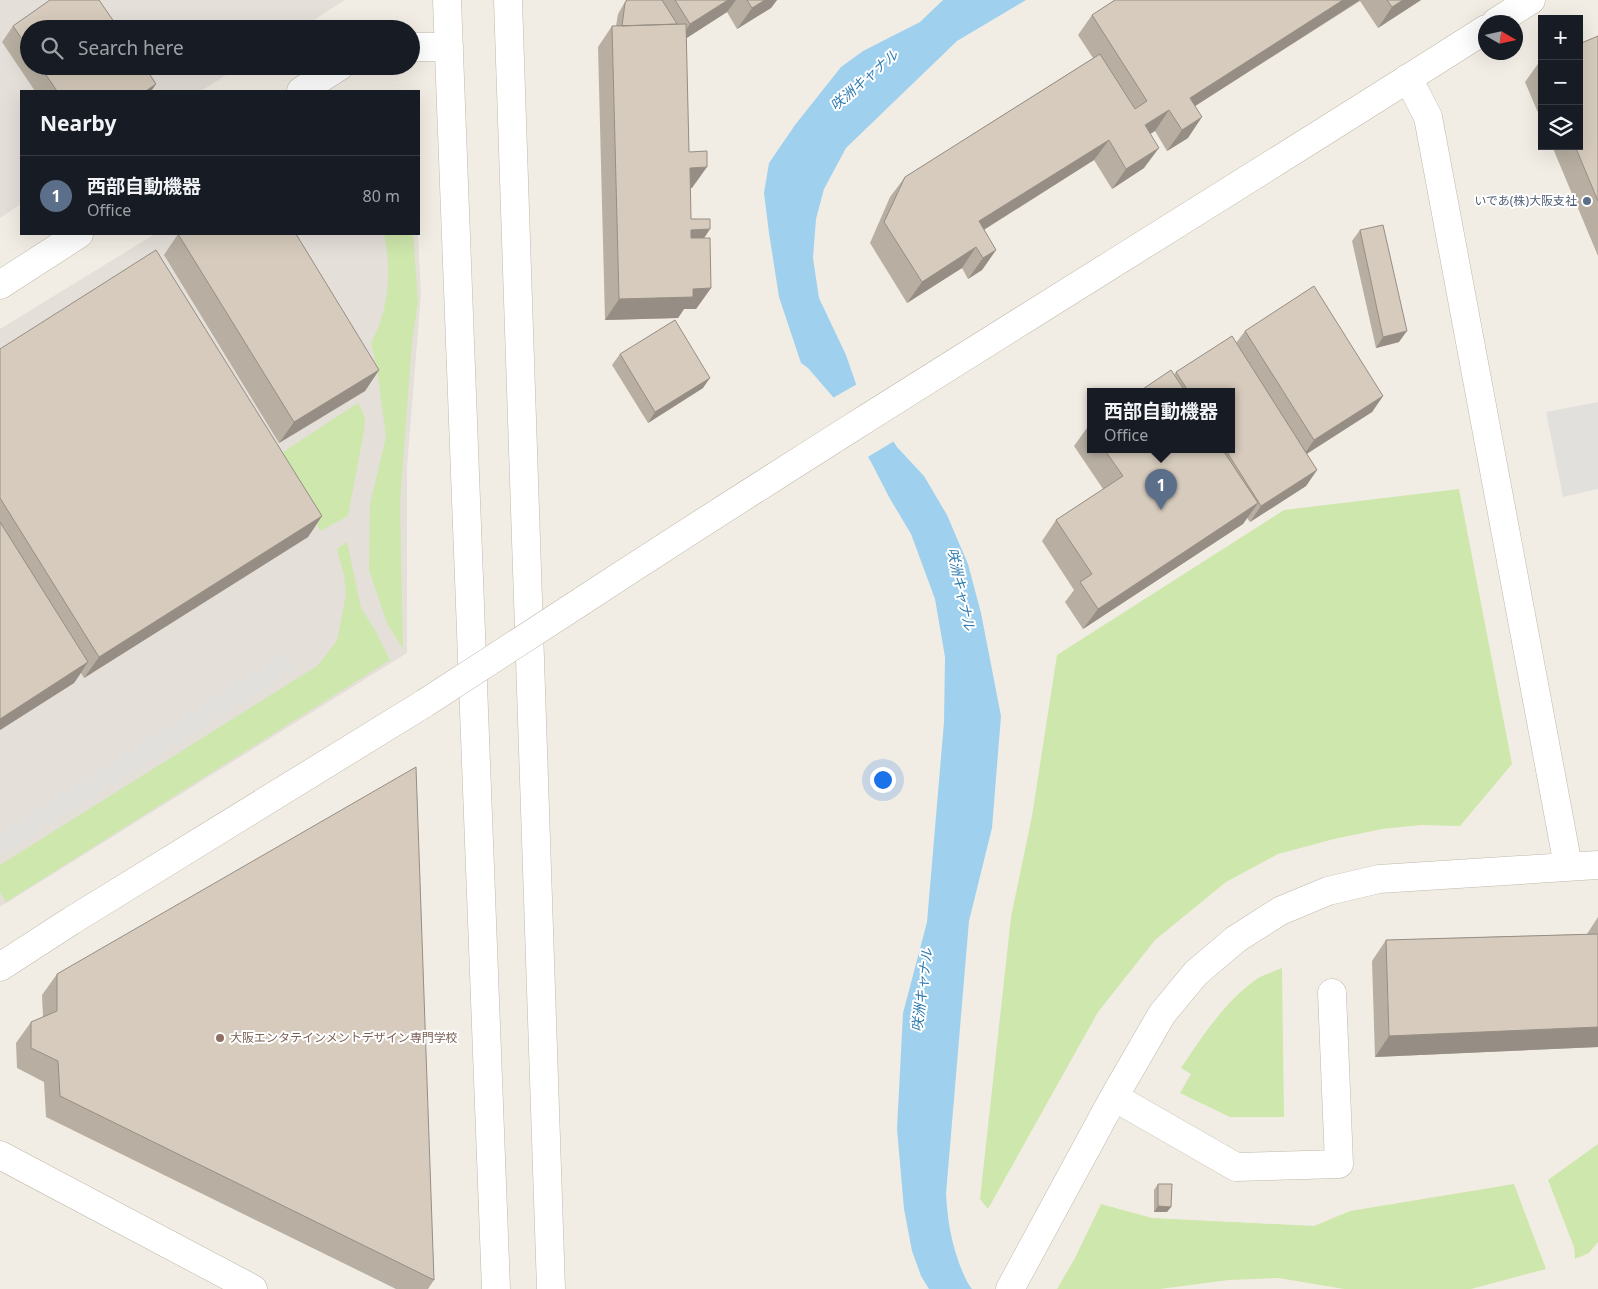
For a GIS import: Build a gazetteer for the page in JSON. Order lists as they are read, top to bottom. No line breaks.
{"water":["咲洲キャナル"],"places":["いであ(株)大阪支社","大阪エンタテインメントデザイン専門学校"],"north":"right","page":{"map_buttons":["+","−"],"search":"Search here","heading":"Nearby","list":[{"mark":"1","name":"西部自動機器","note":"Office","value":"80 m"}],"popup":["西部自動機器","Office"],"pins":"1"}}
